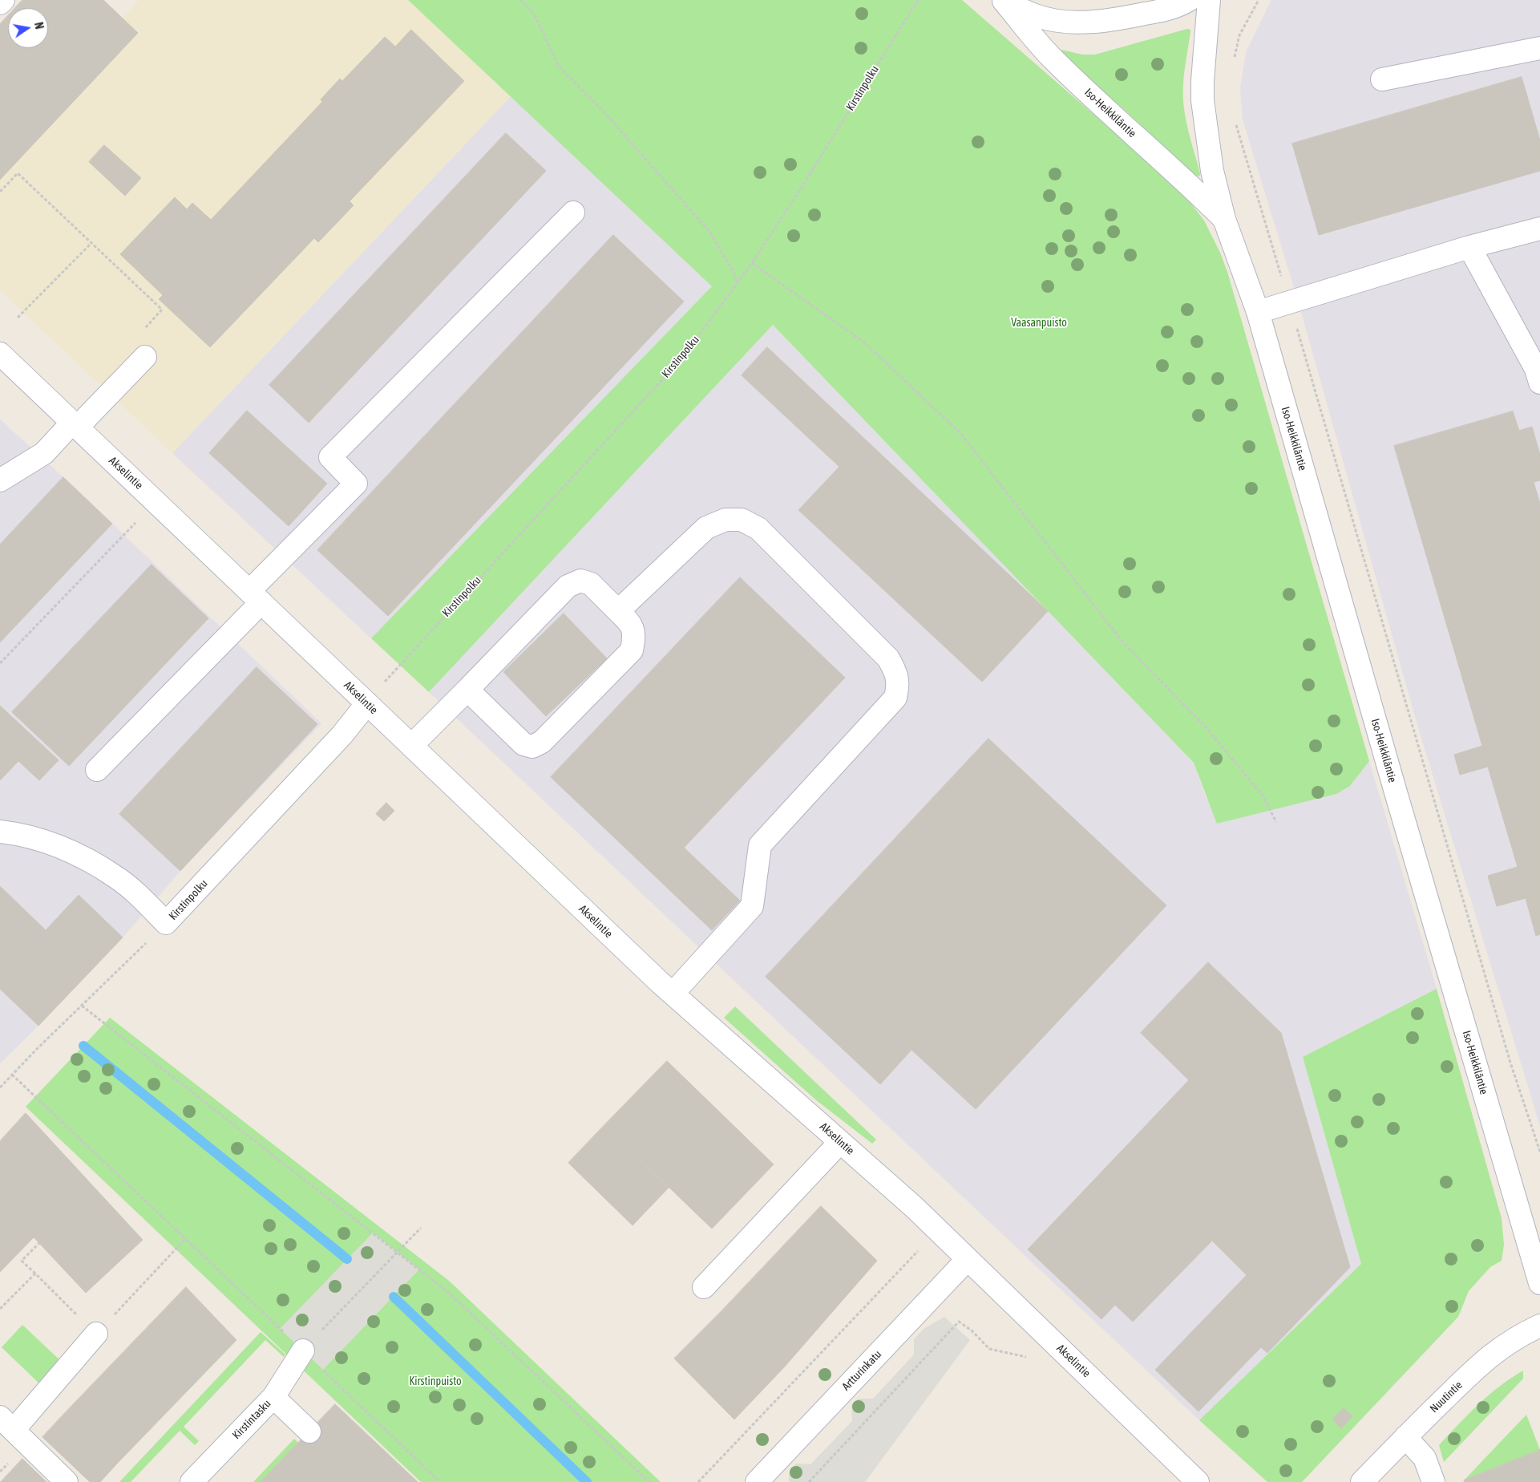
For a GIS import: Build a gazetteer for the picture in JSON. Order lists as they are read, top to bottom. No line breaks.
{"streets":{"street":["Kirstinpolku","Iso-Heikkiläntie","Akselintie","Artturinkatu","Nuutintie","Kirstintasku"]},"crossings":[["Kirstinpolku","Akselintie"],["Akselintie","Artturinkatu"]],"parks":["Vaasanpuisto","Kirstinpuisto"],"north":"right"}
